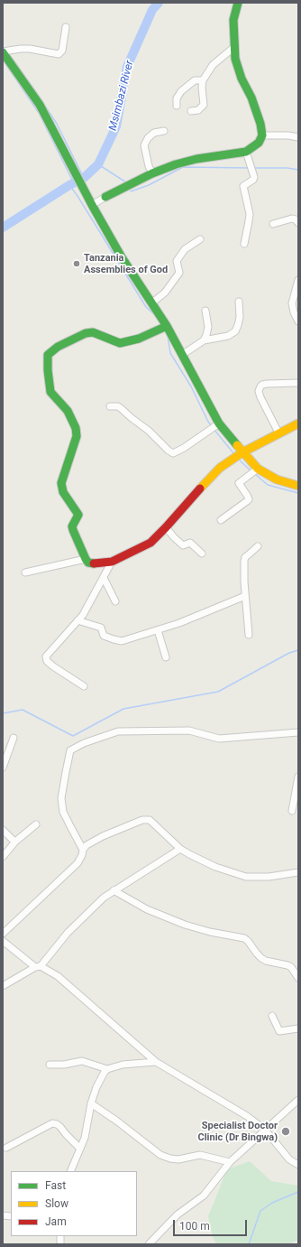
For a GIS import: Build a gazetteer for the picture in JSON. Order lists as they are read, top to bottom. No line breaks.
{"water":["Msimbazi River"],"places":["Tanzania Assemblies of God","Specialist Doctor Clinic (Dr Bingwa)"],"legend":["Fast","Slow","Jam"],"scale_bar":"100 m"}
